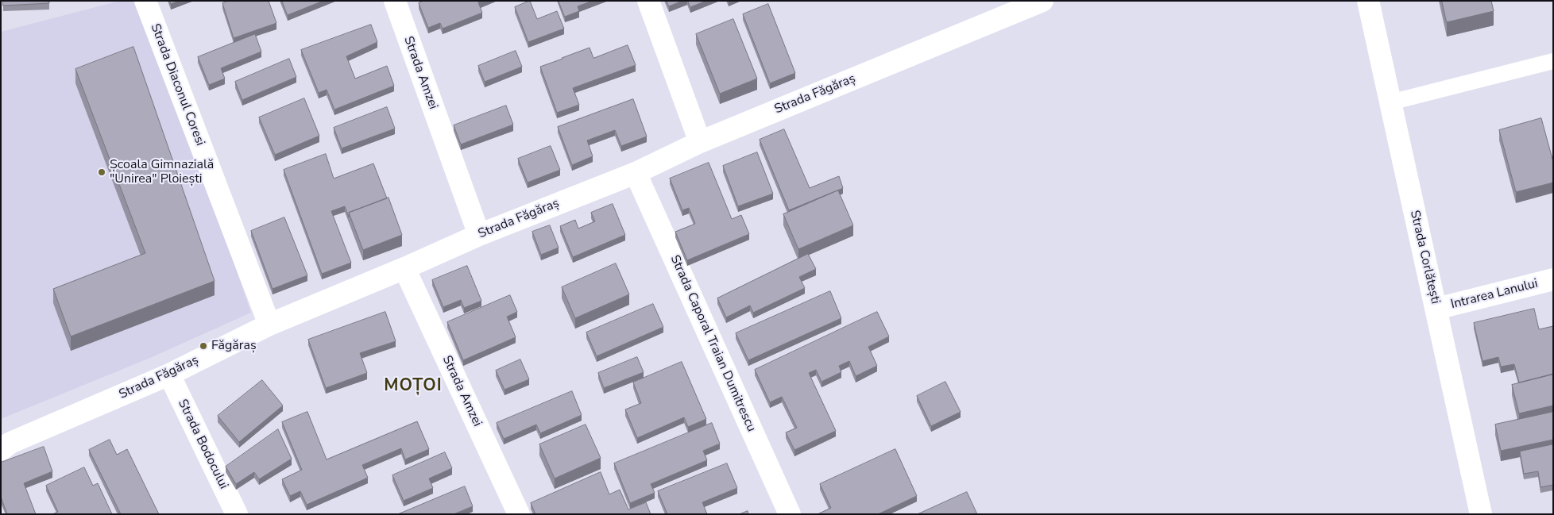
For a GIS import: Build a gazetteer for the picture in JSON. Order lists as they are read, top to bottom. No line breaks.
{"streets":{"street":["Strada Amzei","Strada Diaconul Coresi","Strada Făgăraș","Strada Corlătești","Intrarea Lanului","Strada Caporal Traian Dumitrescu","Strada Bodocului"]},"crossings":[["Strada Amzei","Strada Făgăraș"],["Strada Diaconul Coresi","Strada Făgăraș"],["Strada Făgăraș","Strada Caporal Traian Dumitrescu"],["Strada Făgăraș","Strada Bodocului"],["Strada Corlătești","Intrarea Lanului"]],"districts":["MOȚOI"],"places":["Școala Gimnazială \"Unirea\" Ploiești","Făgăraș"]}
